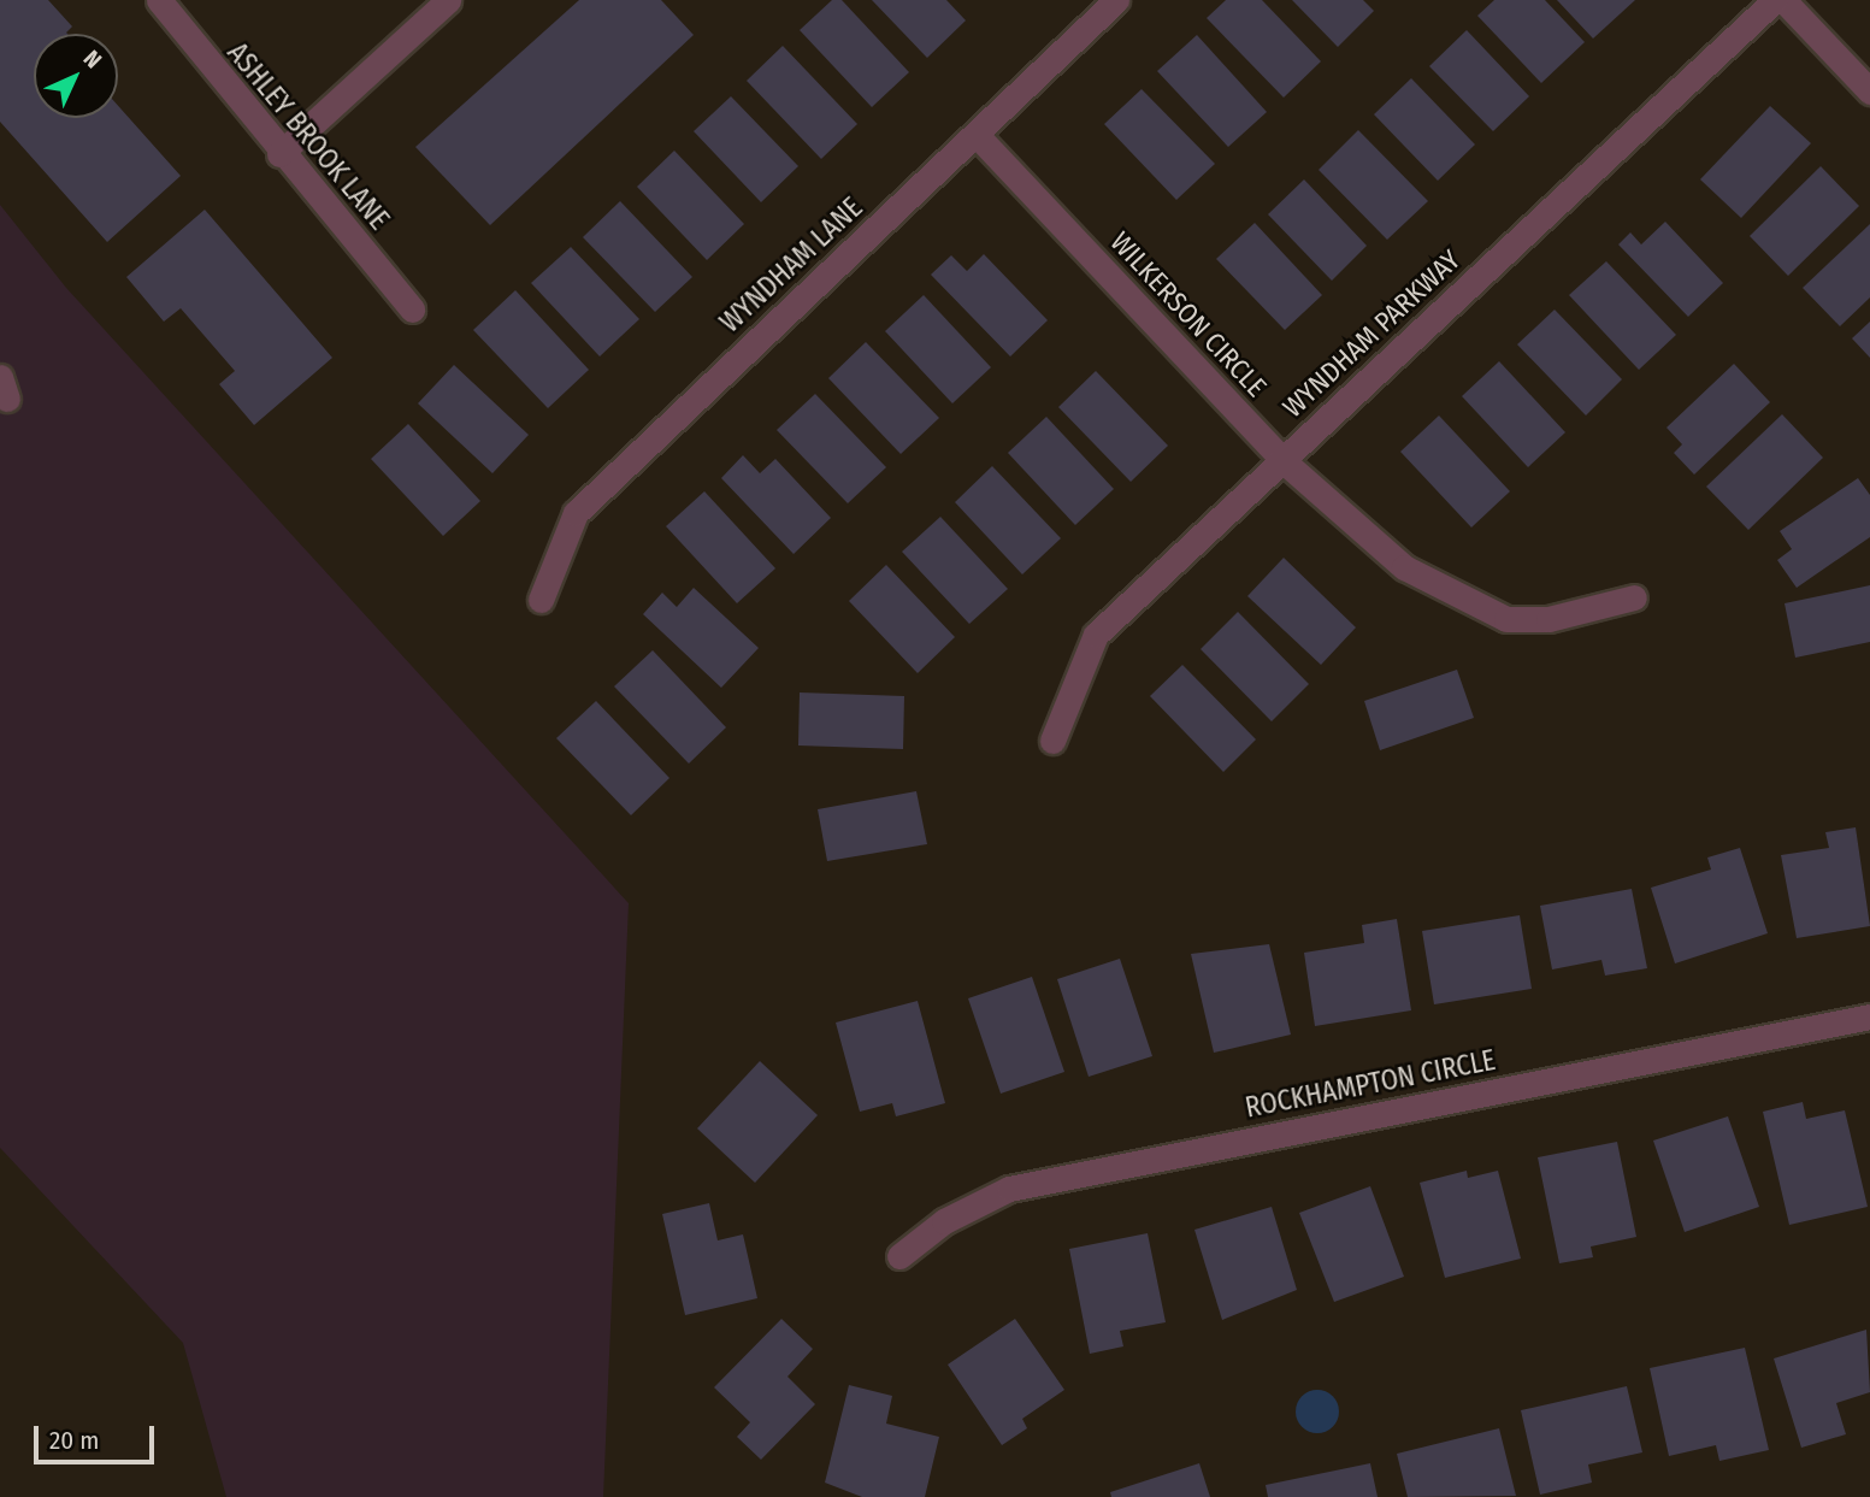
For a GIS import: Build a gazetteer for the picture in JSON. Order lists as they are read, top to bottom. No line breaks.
{"streets":{"street":["ASHLEY BROOK LANE","WYNDHAM LANE","WILKERSON CIRCLE","WYNDHAM PARKWAY","ROCKHAMPTON CIRCLE"]},"crossings":[["WYNDHAM LANE","WILKERSON CIRCLE"],["WILKERSON CIRCLE","WYNDHAM PARKWAY"]],"scale_bar":"20 m","north":"top right"}
